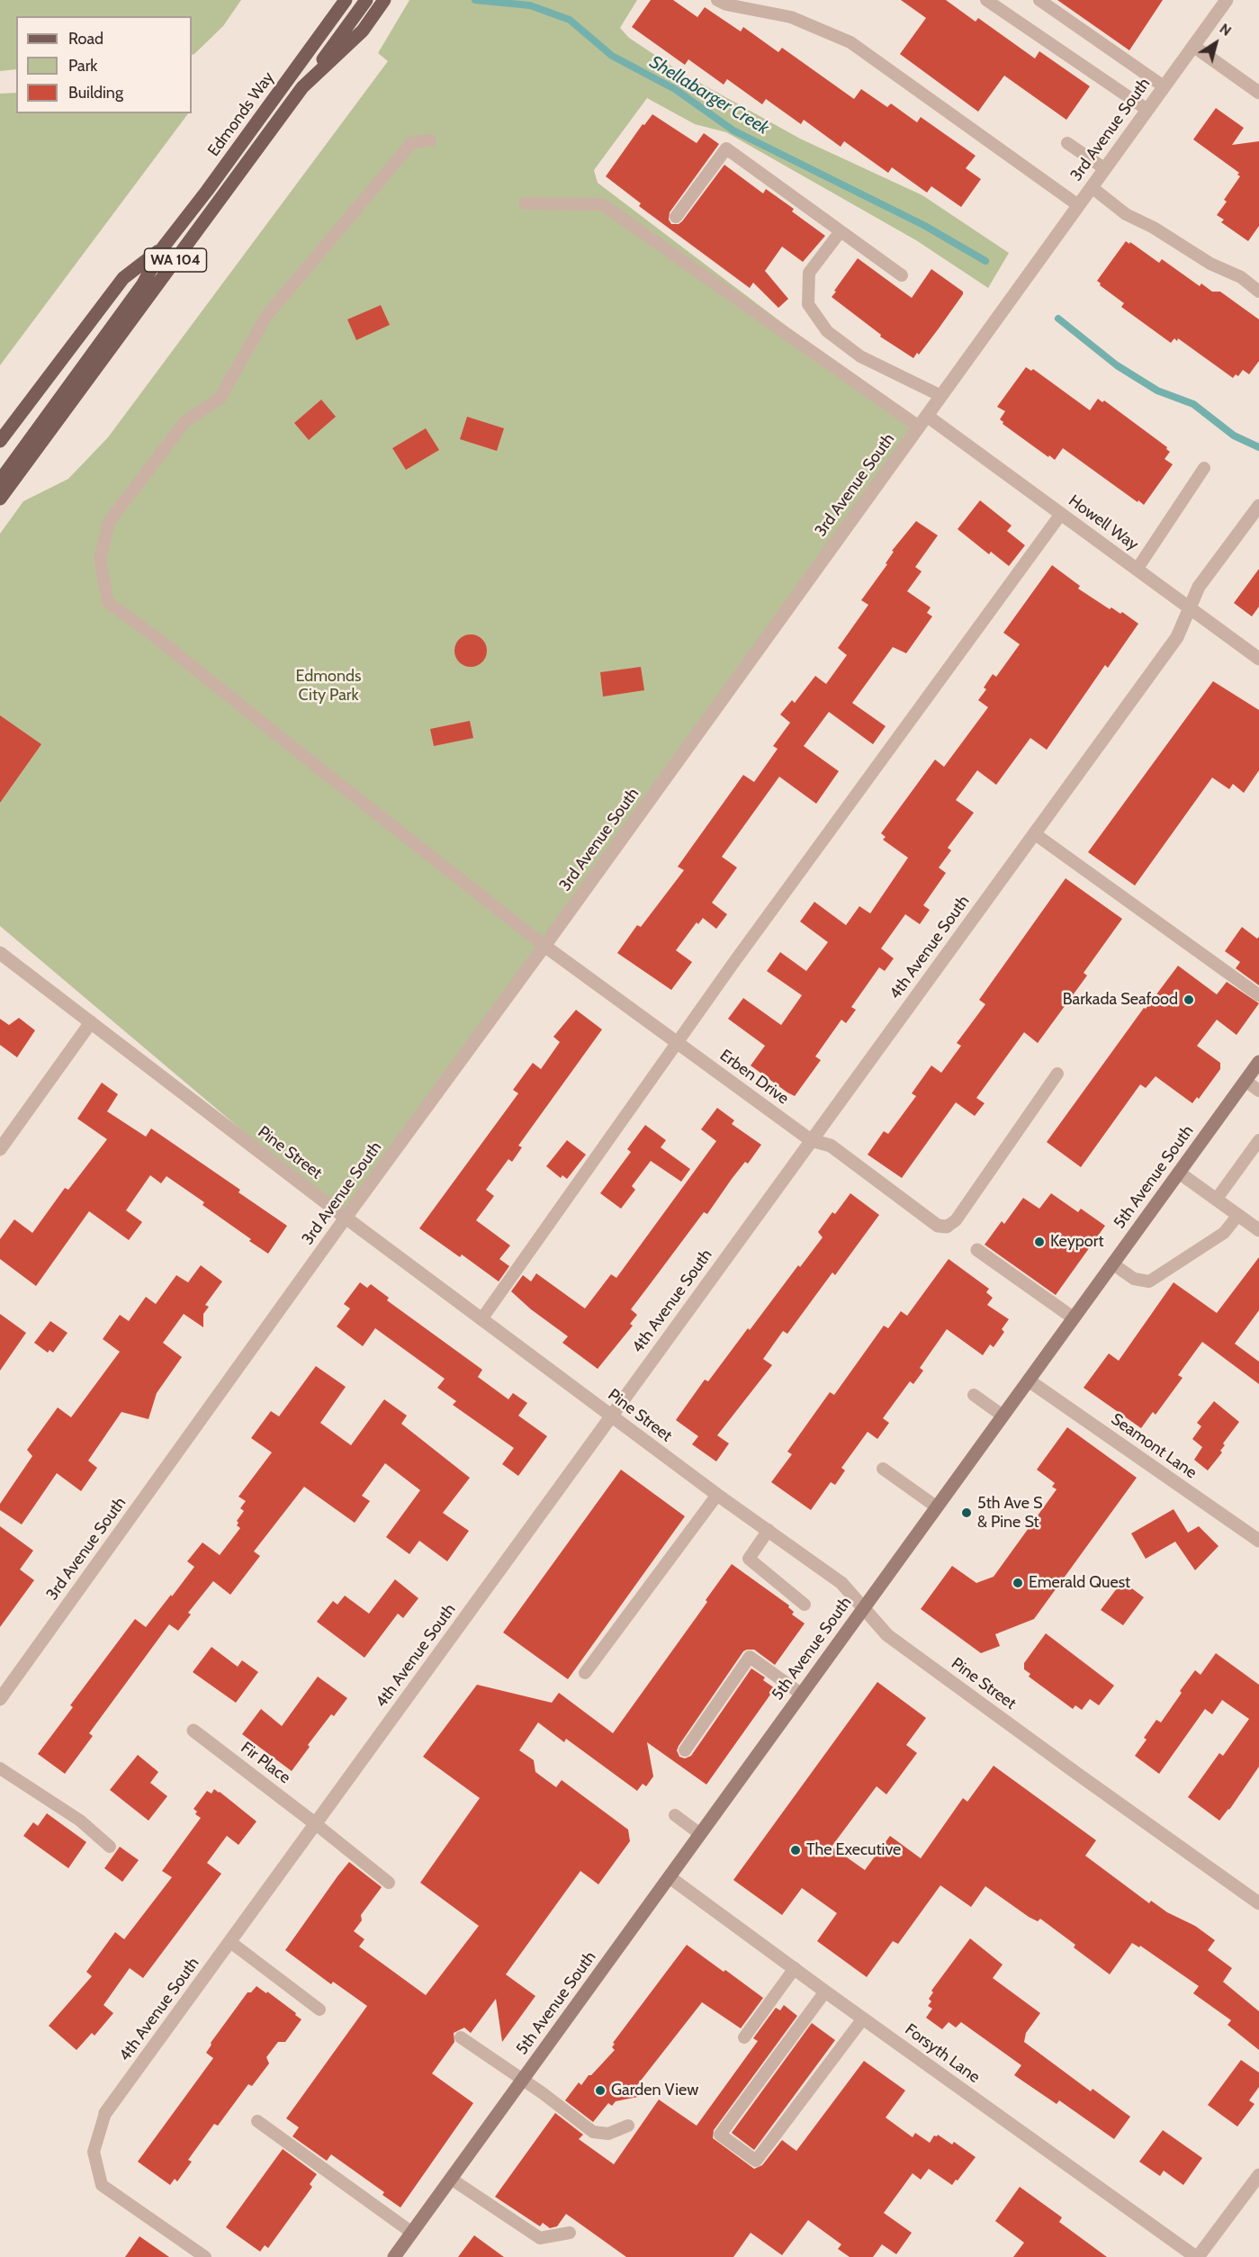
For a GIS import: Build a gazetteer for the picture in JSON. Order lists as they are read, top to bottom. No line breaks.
{"streets":{"main road":["Edmonds Way","WA 104","5th Avenue South"],"street":["3rd Avenue South","Howell Way","4th Avenue South","Erben Drive","Pine Street","Seamont Lane","Fir Place","Forsyth Lane"]},"crossings":[["3rd Avenue South","Howell Way"],["3rd Avenue South","Erben Drive"],["3rd Avenue South","Pine Street"],["Howell Way","4th Avenue South"],["4th Avenue South","Erben Drive"],["4th Avenue South","Pine Street"],["4th Avenue South","Fir Place"],["Pine Street","5th Avenue South"],["5th Avenue South","Seamont Lane"],["5th Avenue South","Forsyth Lane"]],"water":["Shellabarger Creek"],"parks":["Edmonds City Park"],"places":["Barkada Seafood","Keyport","5th Ave S & Pine St","Emerald Quest","The Executive","Garden View"],"legend":["Road","Park","Building"],"north":"top right"}
